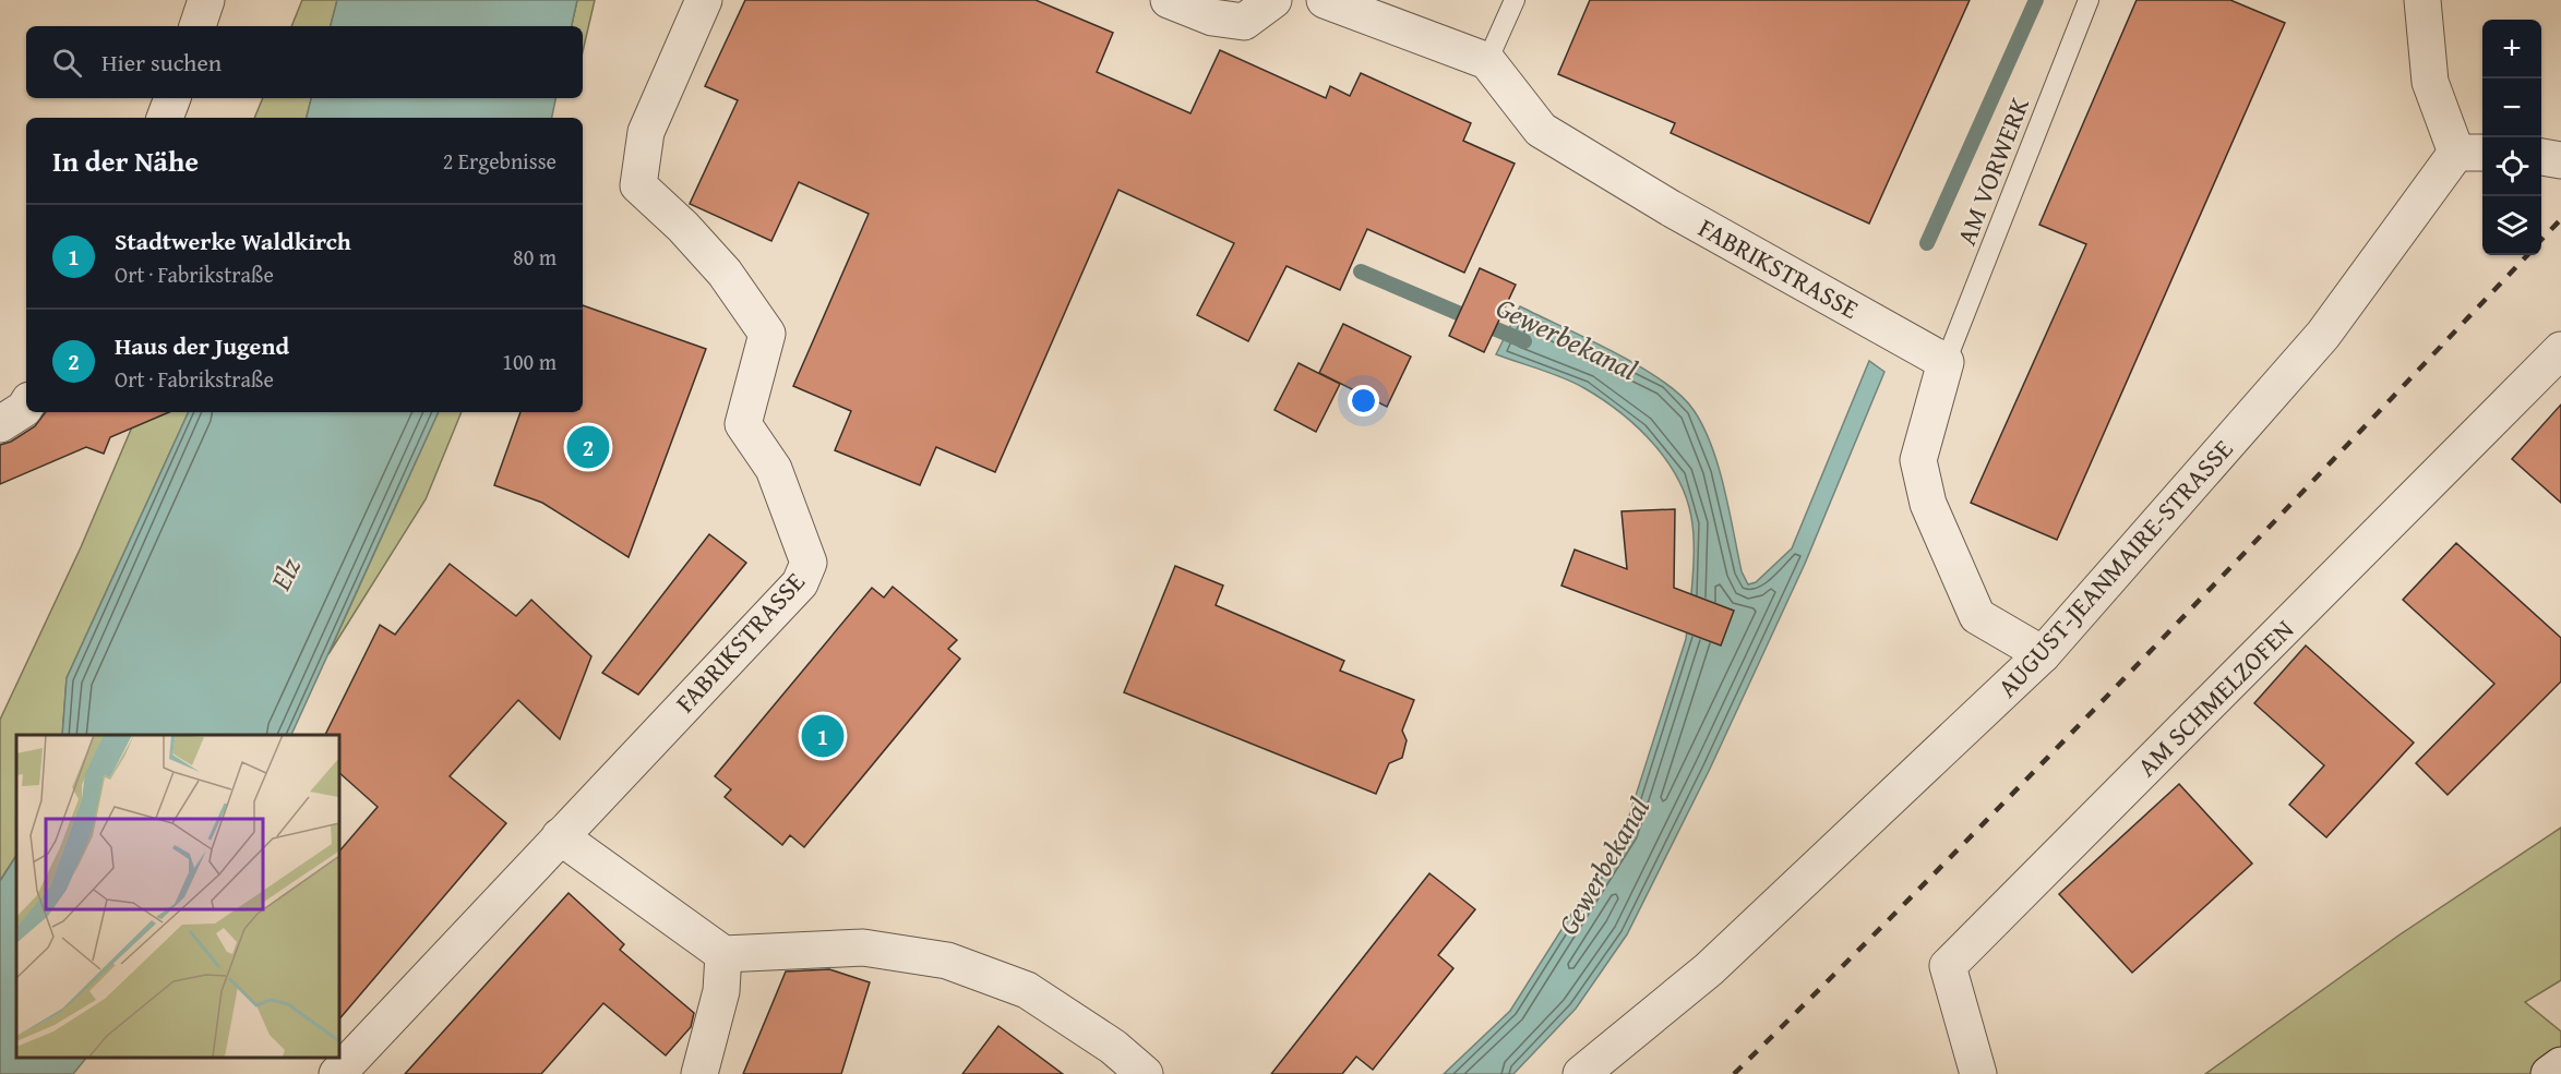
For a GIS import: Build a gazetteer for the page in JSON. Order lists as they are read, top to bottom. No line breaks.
{"streets":{"street":["FABRIKSTRASSE","AUGUST-JEANMAIRE-STRASSE","AM SCHMELZOFEN"],"lane":["AM VORWERK"]},"crossings":[["AM VORWERK","FABRIKSTRASSE"]],"water":["Gewerbekanal","Elz"],"page":{"map_buttons":["+","−"],"search":"Hier suchen","heading":["In der Nähe","2 Ergebnisse"],"list":[{"mark":"1","name":"Stadtwerke Waldkirch","note":"Ort · Fabrikstraße","value":"80 m"},{"mark":"2","name":"Haus der Jugend","note":"Ort · Fabrikstraße","value":"100 m"}],"pins":["2","1"]}}
